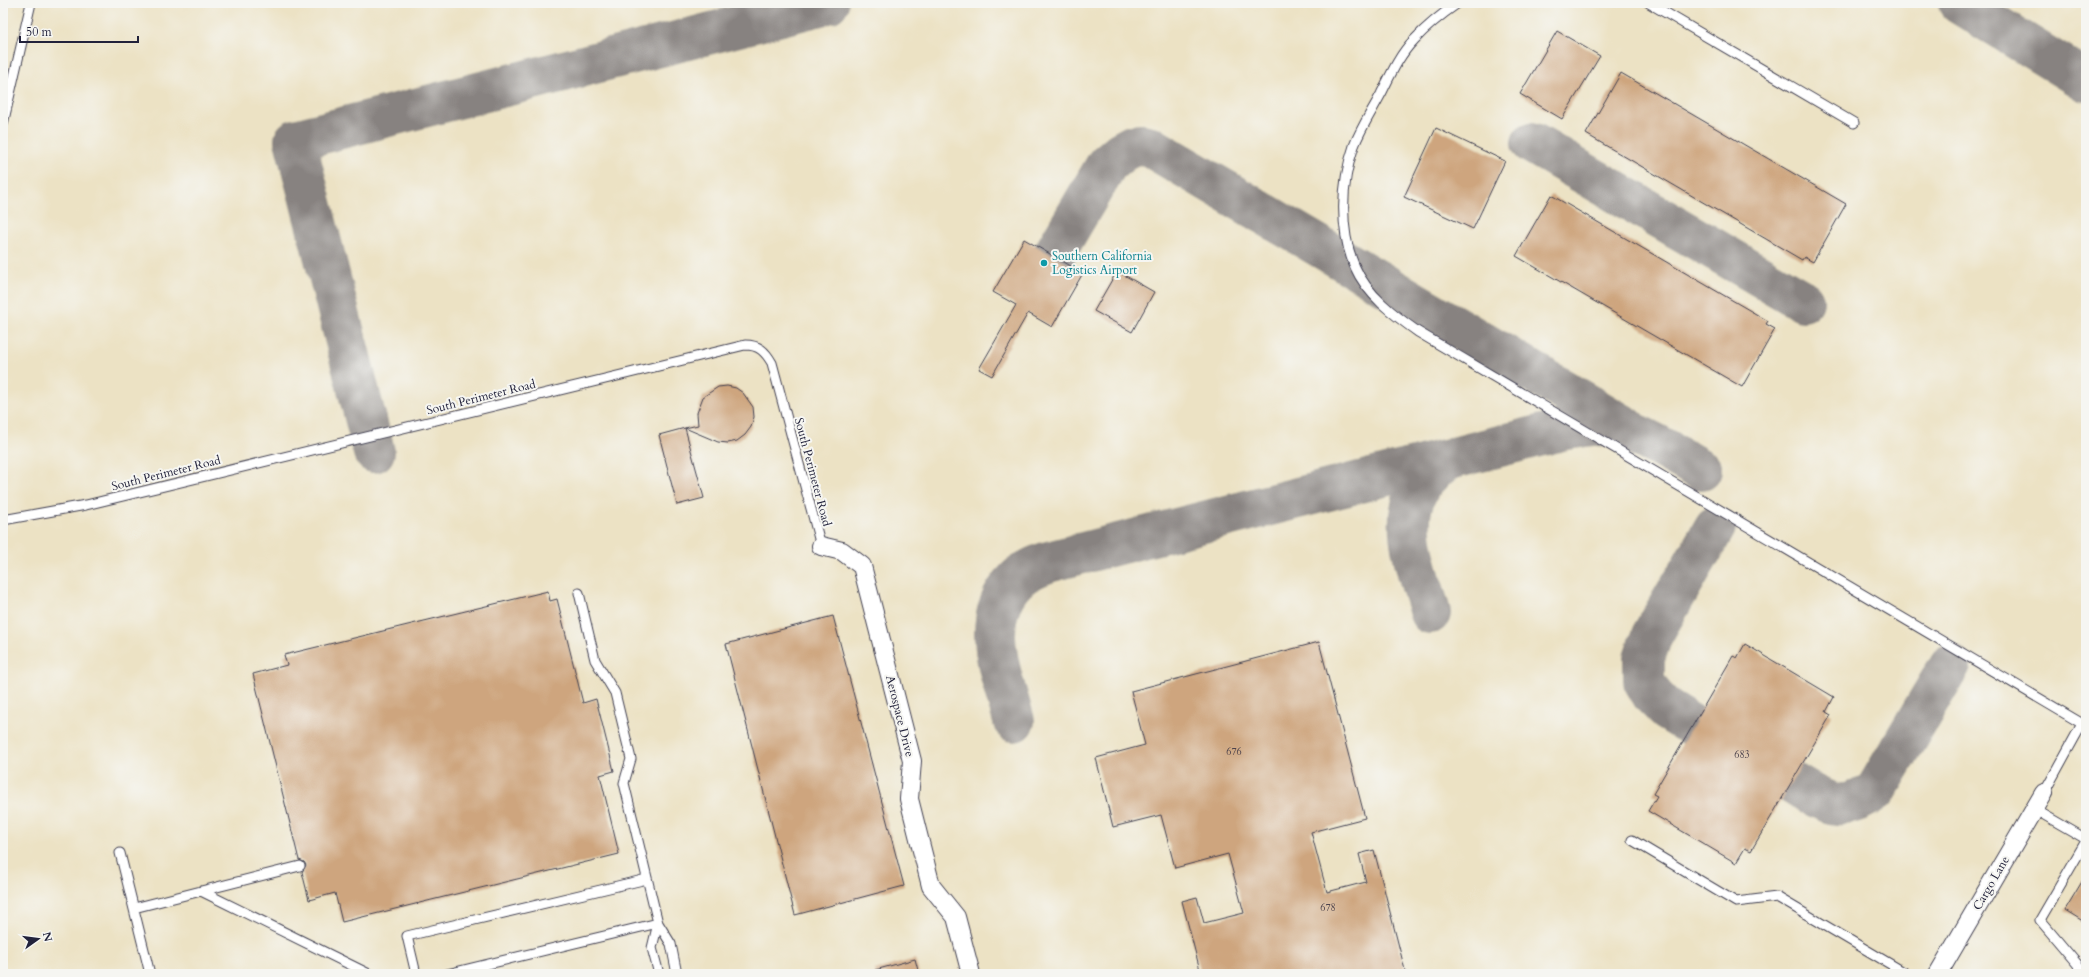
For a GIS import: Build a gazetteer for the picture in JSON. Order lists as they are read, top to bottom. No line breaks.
{"streets":{"street":["Aerospace Drive","Cargo Lane"],"lane":["South Perimeter Road"]},"crossings":[["South Perimeter Road","Aerospace Drive"]],"places":["Southern California Logistics Airport"],"house_numbers":["676","683","678"],"scale_bar":"50 m","north":"right"}
